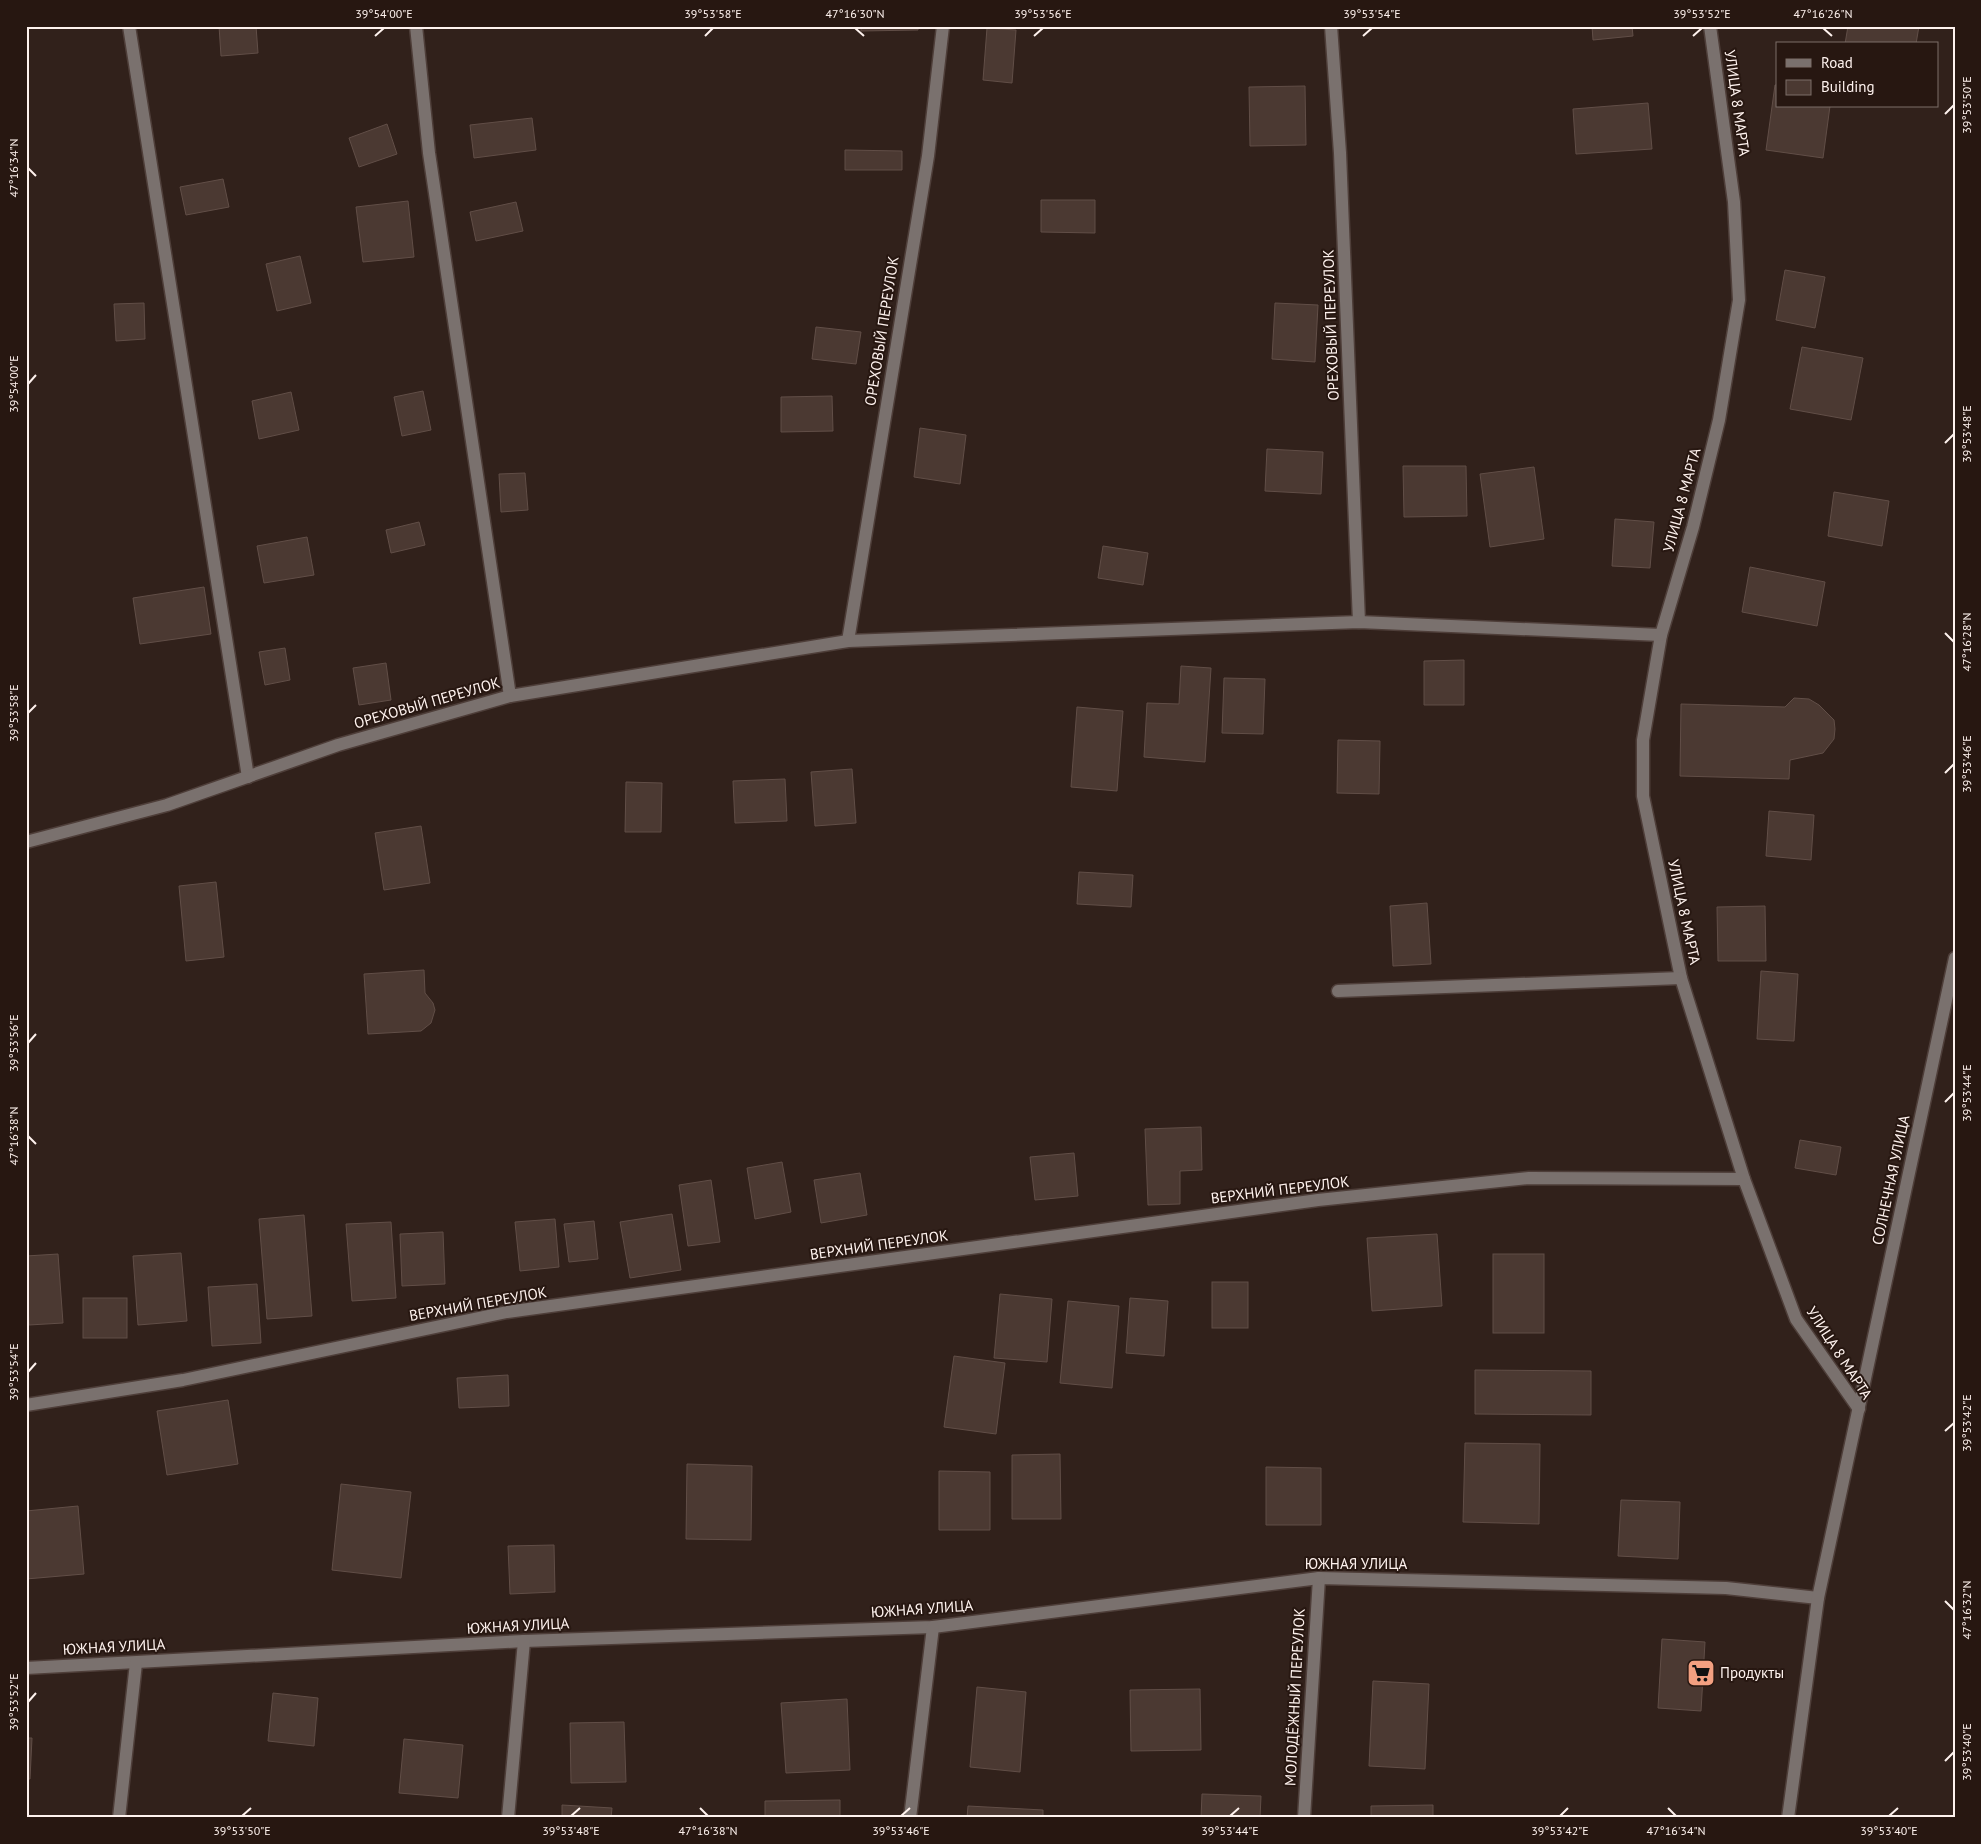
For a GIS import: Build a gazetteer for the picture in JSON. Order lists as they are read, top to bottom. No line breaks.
{"streets":{"street":["УЛИЦА 8 МАРТА","ОРЕХОВЫЙ ПЕРЕУЛОК","СОЛНЕЧНАЯ УЛИЦА","ВЕРХНИЙ ПЕРЕУЛОК","ЮЖНАЯ УЛИЦА","МОЛОДЁЖНЫЙ ПЕРЕУЛОК"]},"crossings":[["УЛИЦА 8 МАРТА","ОРЕХОВЫЙ ПЕРЕУЛОК"],["УЛИЦА 8 МАРТА","СОЛНЕЧНАЯ УЛИЦА"],["УЛИЦА 8 МАРТА","ВЕРХНИЙ ПЕРЕУЛОК"],["УЛИЦА 8 МАРТА","ЮЖНАЯ УЛИЦА"],["ЮЖНАЯ УЛИЦА","МОЛОДЁЖНЫЙ ПЕРЕУЛОК"]],"places":{"supermarket":["Продукты"]},"legend":["Road","Building"],"coordinates":["39°54'00\"E","39°53'58\"E","47°16'30\"N","39°53'56\"E","39°53'54\"E","39°53'52\"E","47°16'26\"N","39°53'50\"E","47°16'34\"N","39°53'48\"E","47°16'28\"N","39°53'46\"E","39°53'44\"E","47°16'38\"N","39°53'42\"E","47°16'32\"N","39°53'40\"E"]}
